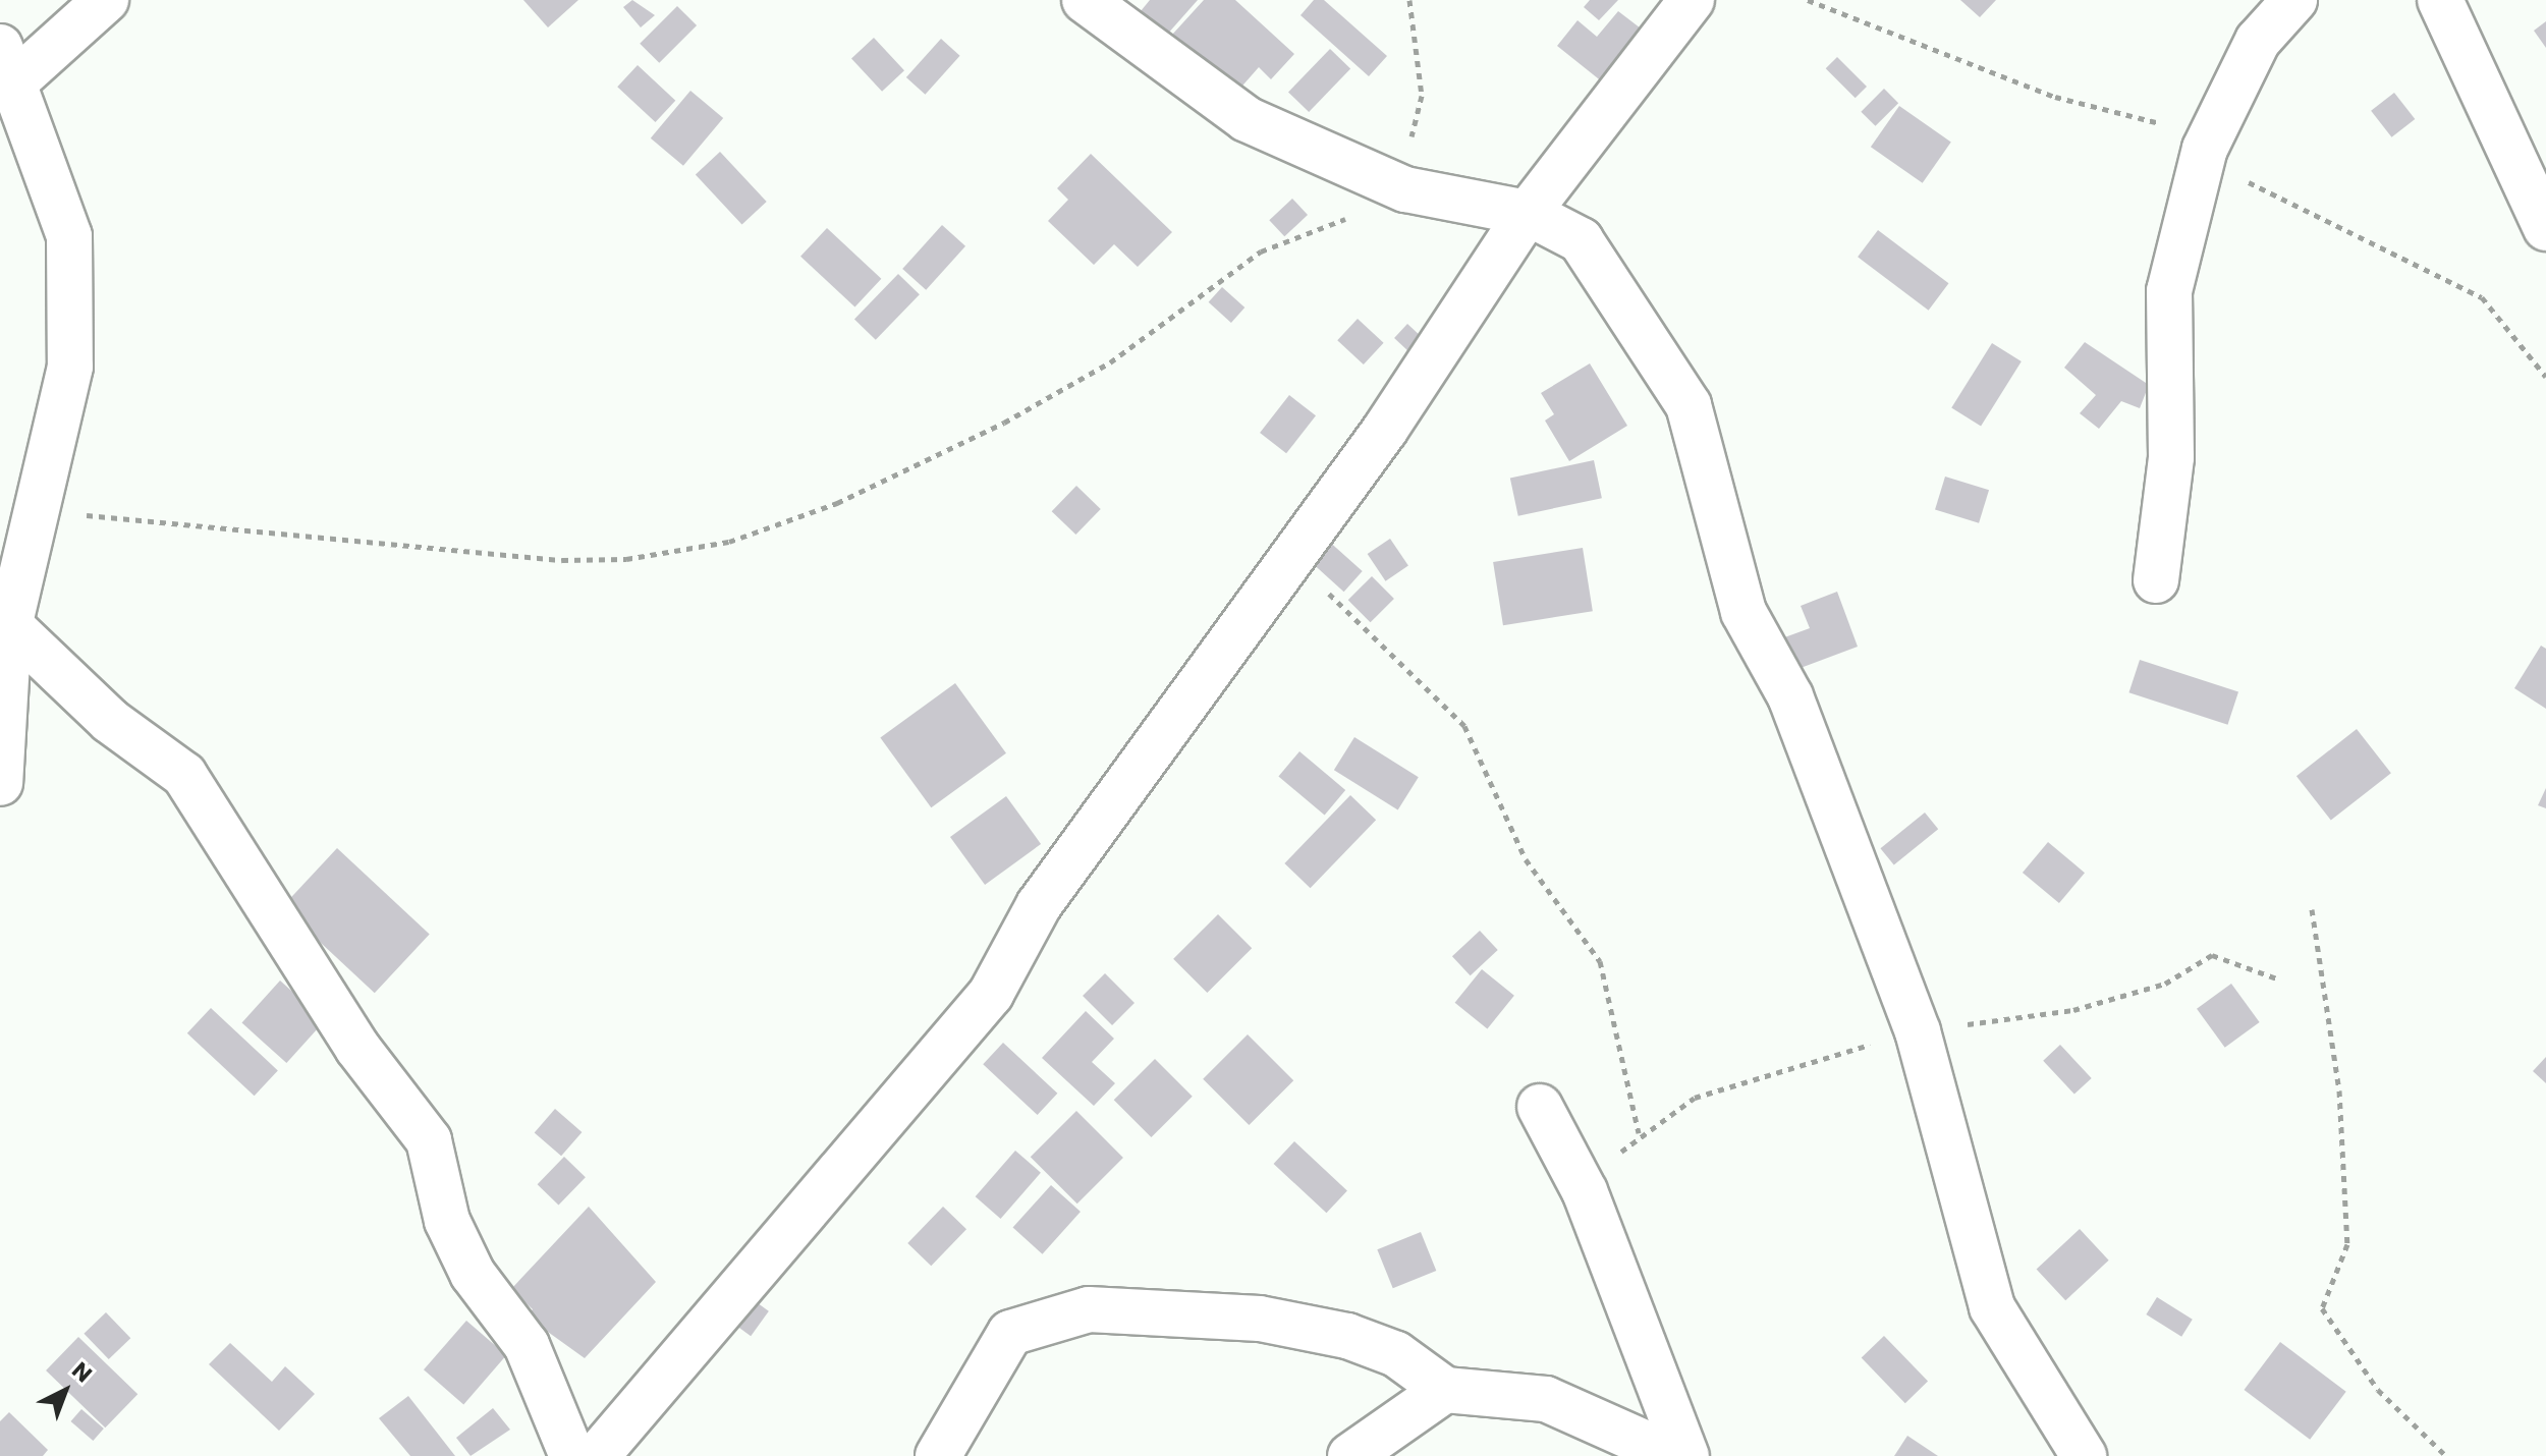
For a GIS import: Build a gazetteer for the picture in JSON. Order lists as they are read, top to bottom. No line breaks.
{"north":"top right"}
